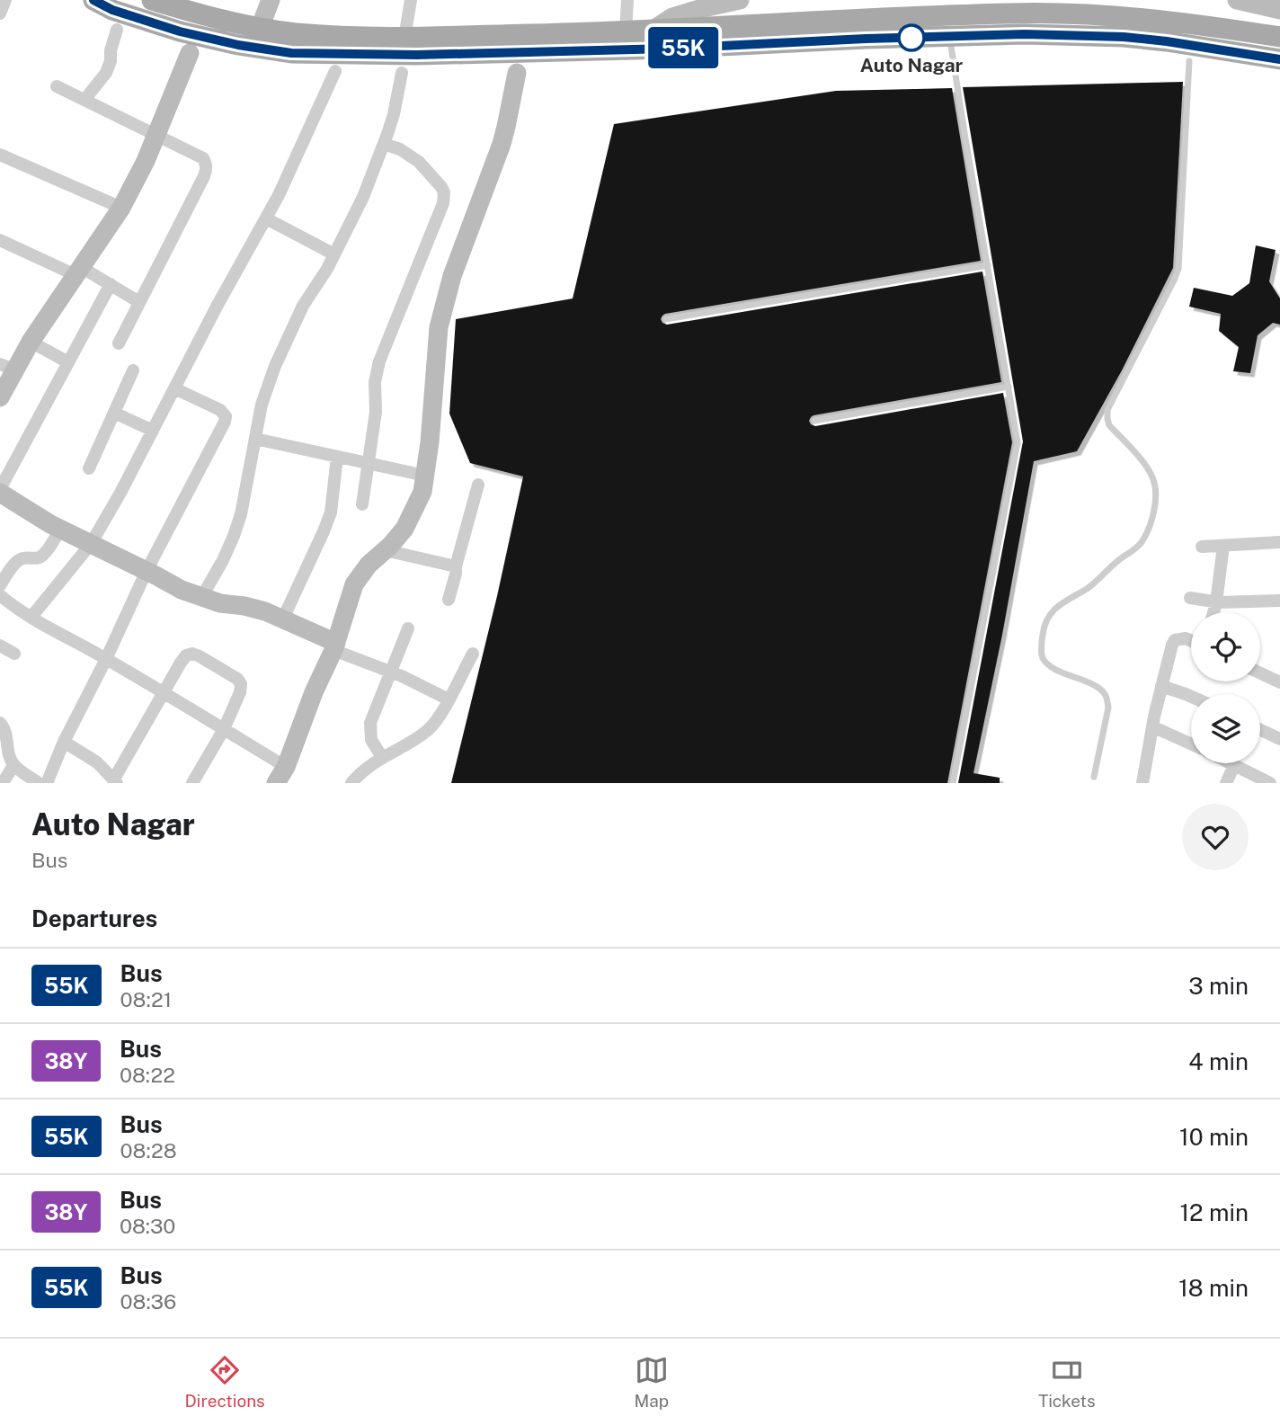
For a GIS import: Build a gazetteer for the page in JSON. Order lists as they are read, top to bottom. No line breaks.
{"places":["Auto Nagar"],"lines":["bus line 55K"],"page":{"on_map":"55K","heading":[["Auto Nagar","Bus"],"Departures"],"list":[{"mark":"55K","name":"Bus","note":"08:21","value":"3 min"},{"mark":"38Y","name":"Bus","note":"08:22","value":"4 min"},{"mark":"55K","name":"Bus","note":"08:28","value":"10 min"},{"mark":"38Y","name":"Bus","note":"08:30","value":"12 min"},{"mark":"55K","name":"Bus","note":"08:36","value":"18 min"}],"tabs":["Directions","Map","Tickets"]}}
